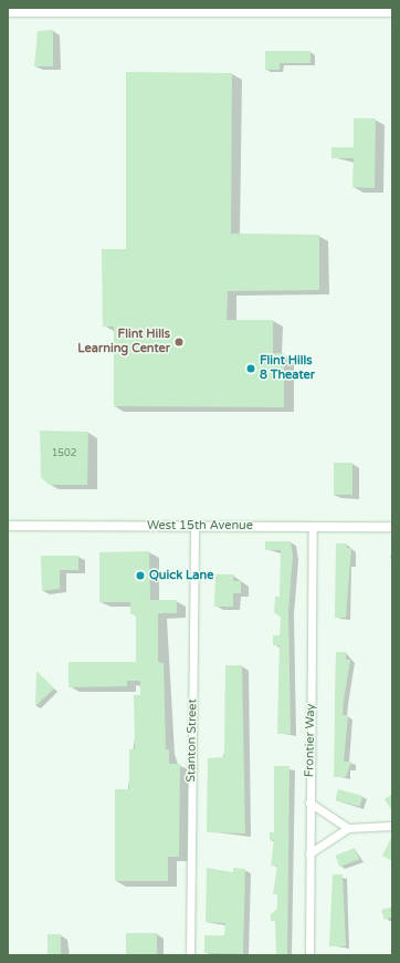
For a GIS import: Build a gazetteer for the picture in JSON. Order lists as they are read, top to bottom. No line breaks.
{"streets":{"street":["West 15th Avenue","Stanton Street","Frontier Way"]},"crossings":[["West 15th Avenue","Stanton Street"],["West 15th Avenue","Frontier Way"]],"places":["Flint Hills Learning Center","Flint Hills 8 Theater","Quick Lane"],"house_numbers":["1502"]}
